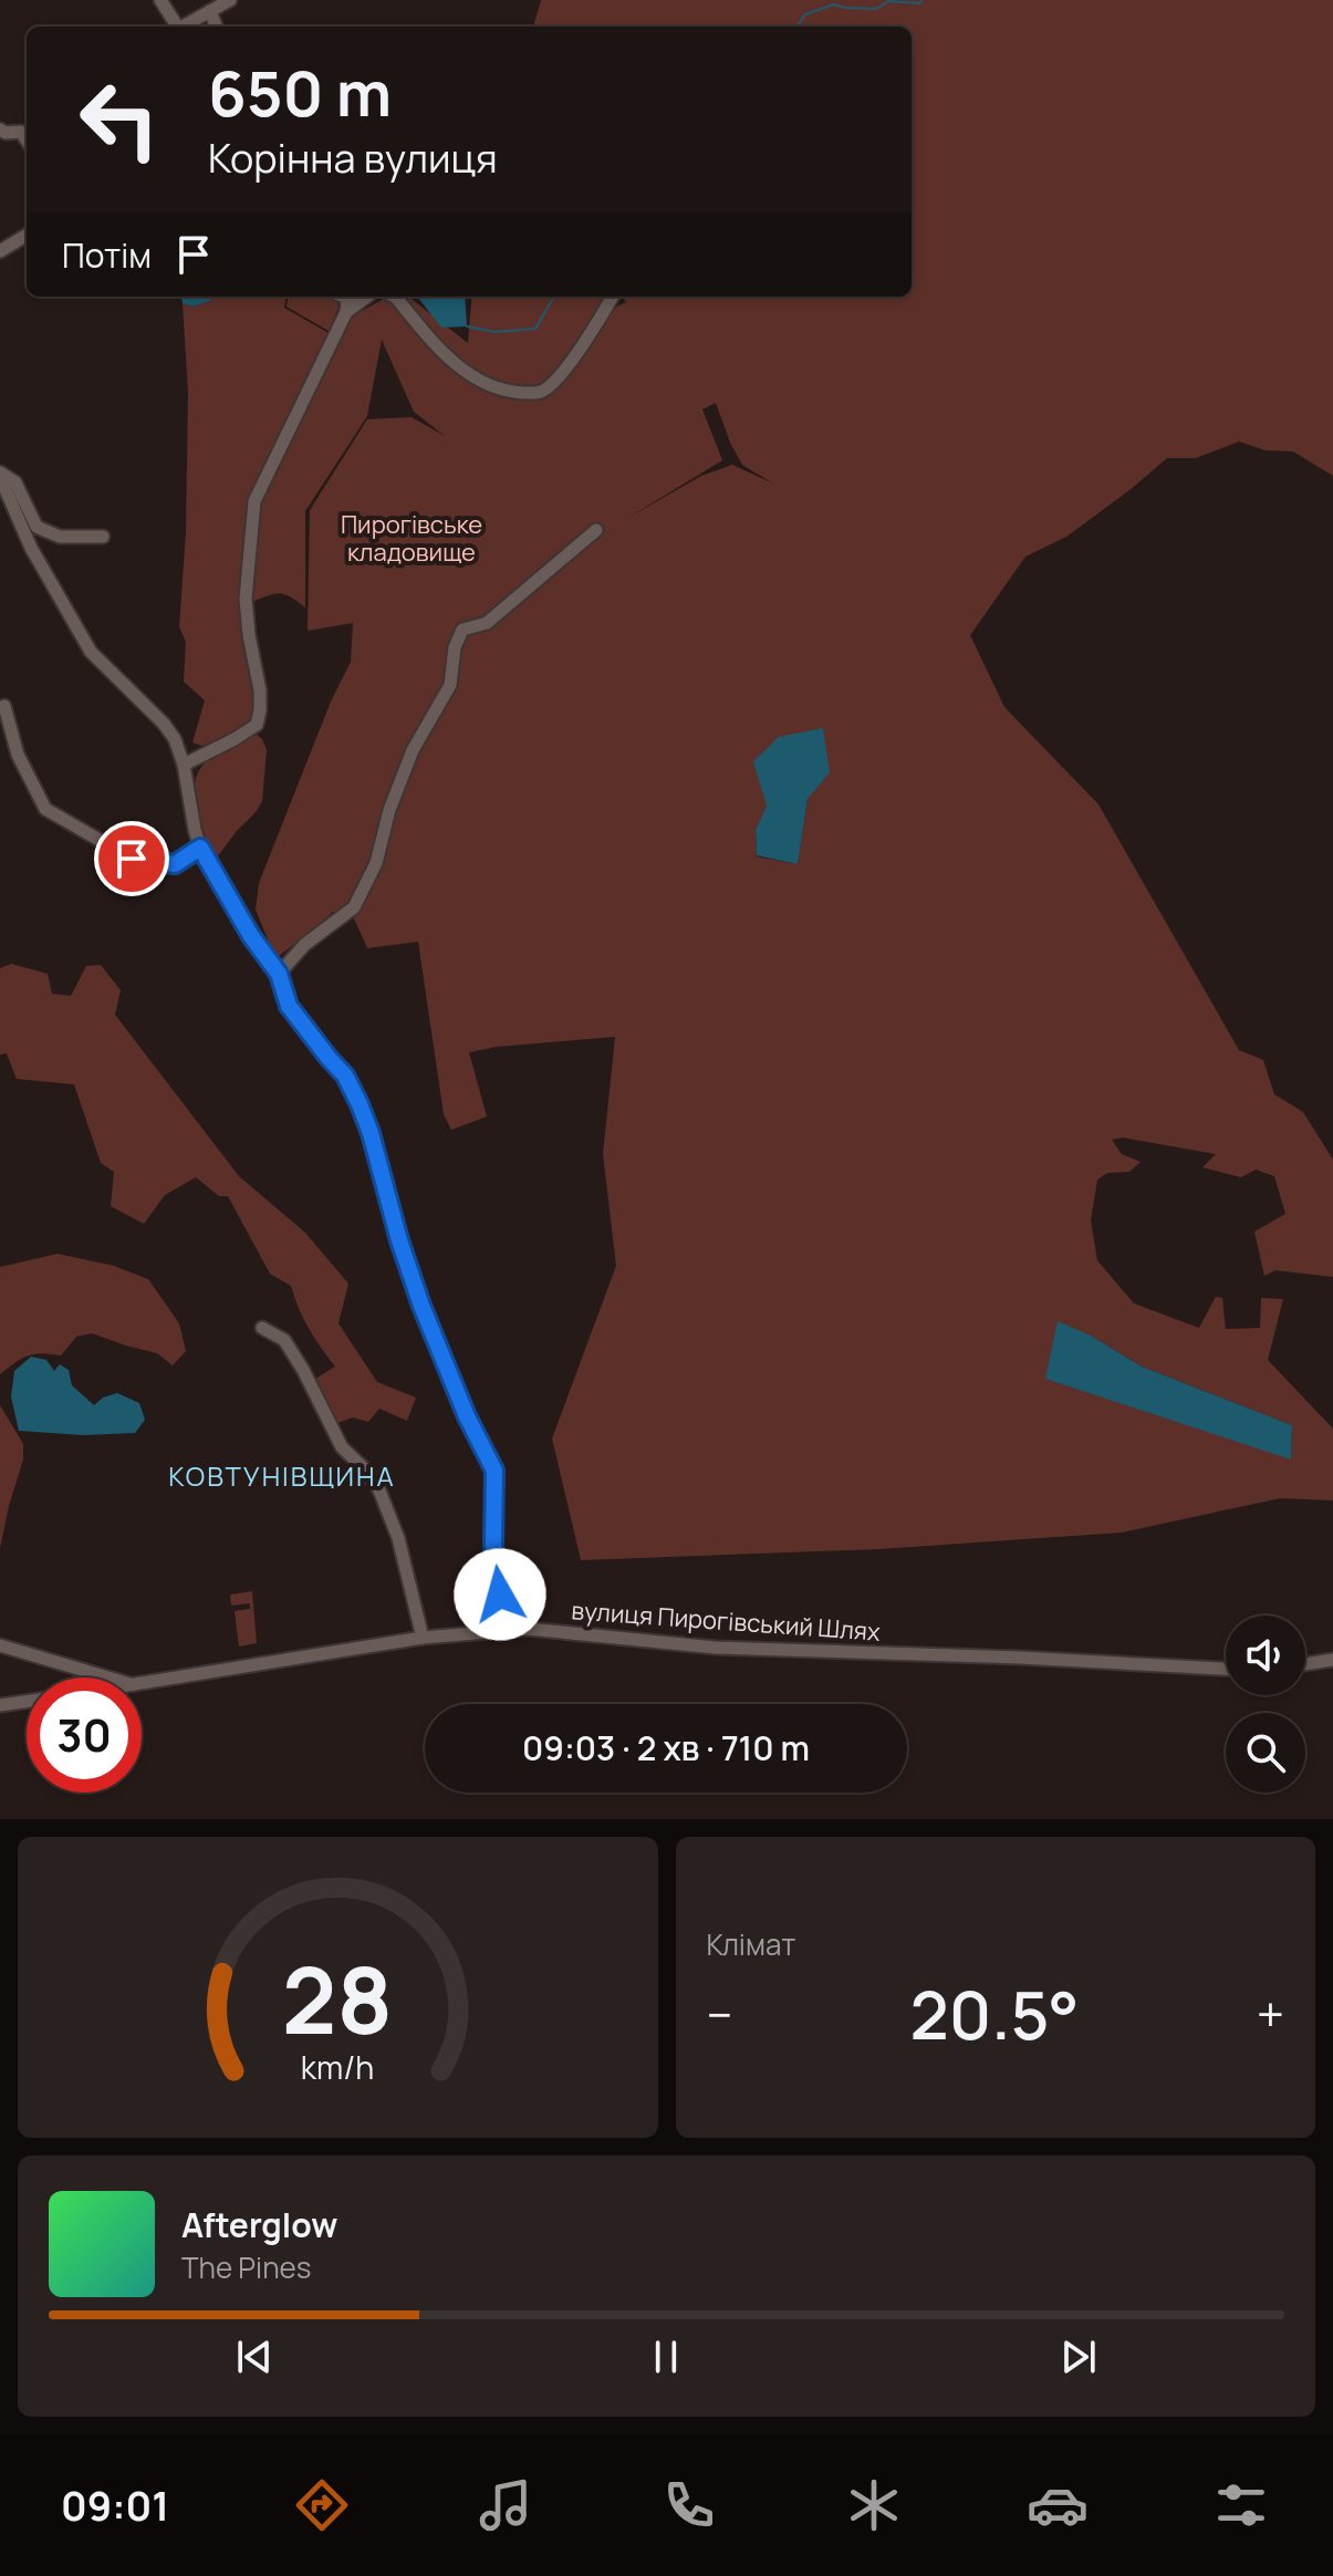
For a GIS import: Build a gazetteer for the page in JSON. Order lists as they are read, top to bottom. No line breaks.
{"streets":{"street":["вулиця Пирогівський Шлях"]},"districts":["КОВТУНІВЩИНА"],"parks":["Пирогівське кладовище"],"page":{"turn":["650 m","Корінна вулиця"],"then":"Потім","limit":"30","trip":"09:03 · 2 хв · 710 m","tile":"Клімат","heat":["−","20.5°","+"],"song":["Afterglow","The Pines"],"tabs":"09:01","gauge":["28","km/h"]}}
